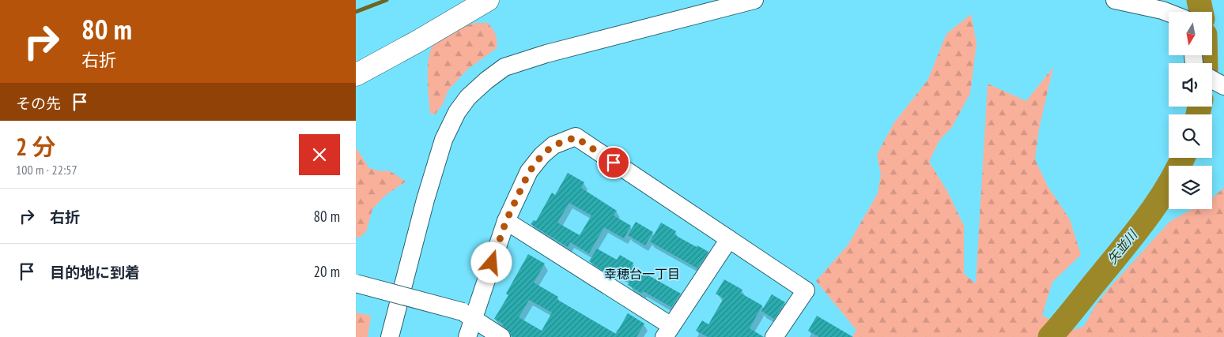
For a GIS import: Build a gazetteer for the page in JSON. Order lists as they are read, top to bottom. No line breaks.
{"districts":["幸穂台一丁目"],"water":["矢並川"],"north":"bottom","page":{"turn":["80 m","右折"],"then":"その先","heading":["2 分","100 m · 22:57"],"list":[{"name":"右折","value":"80 m"},{"name":"目的地に到着","value":"20 m"}]}}
